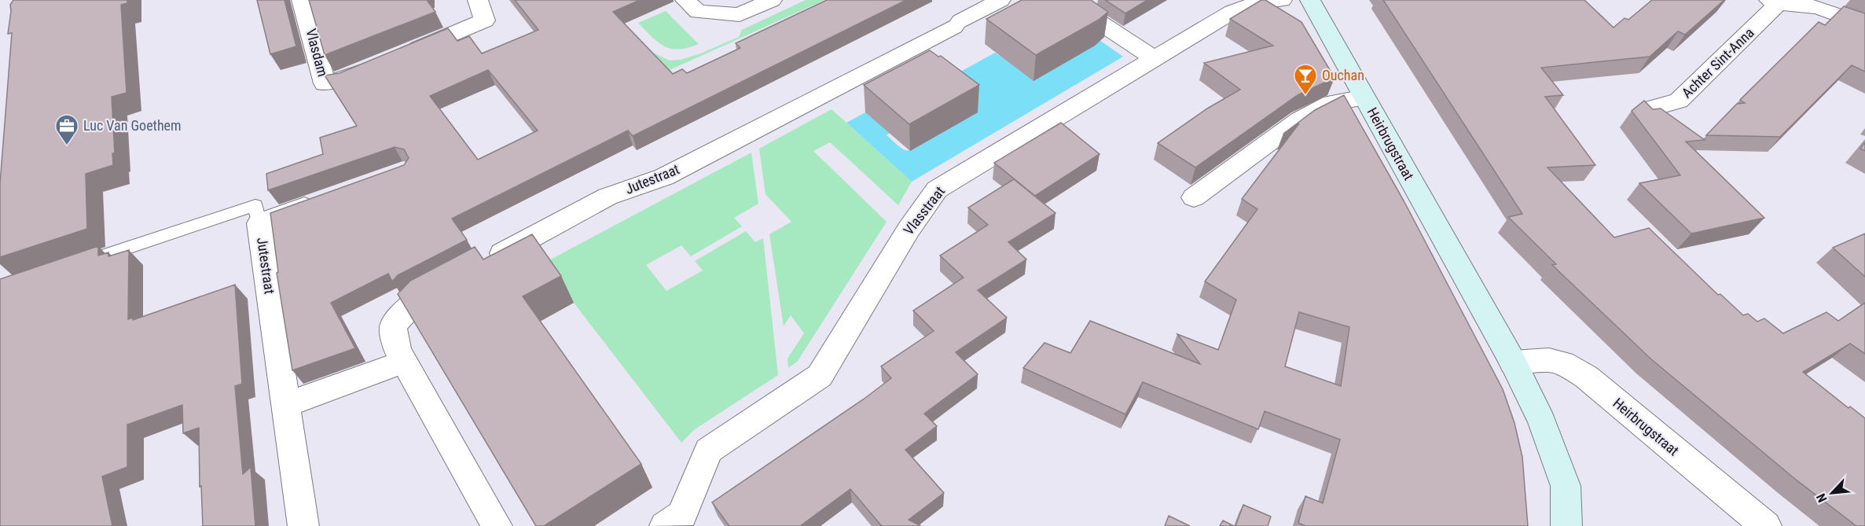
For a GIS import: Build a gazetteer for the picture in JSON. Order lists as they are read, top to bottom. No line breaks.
{"streets":{"street":["Vlasdam","Achter Sint-Anna","Heirbrugstraat","Jutestraat","Vlasstraat"]},"places":{"bar":["Ouchan"],"office":["Luc Van Goethem"]},"north":"bottom left"}
